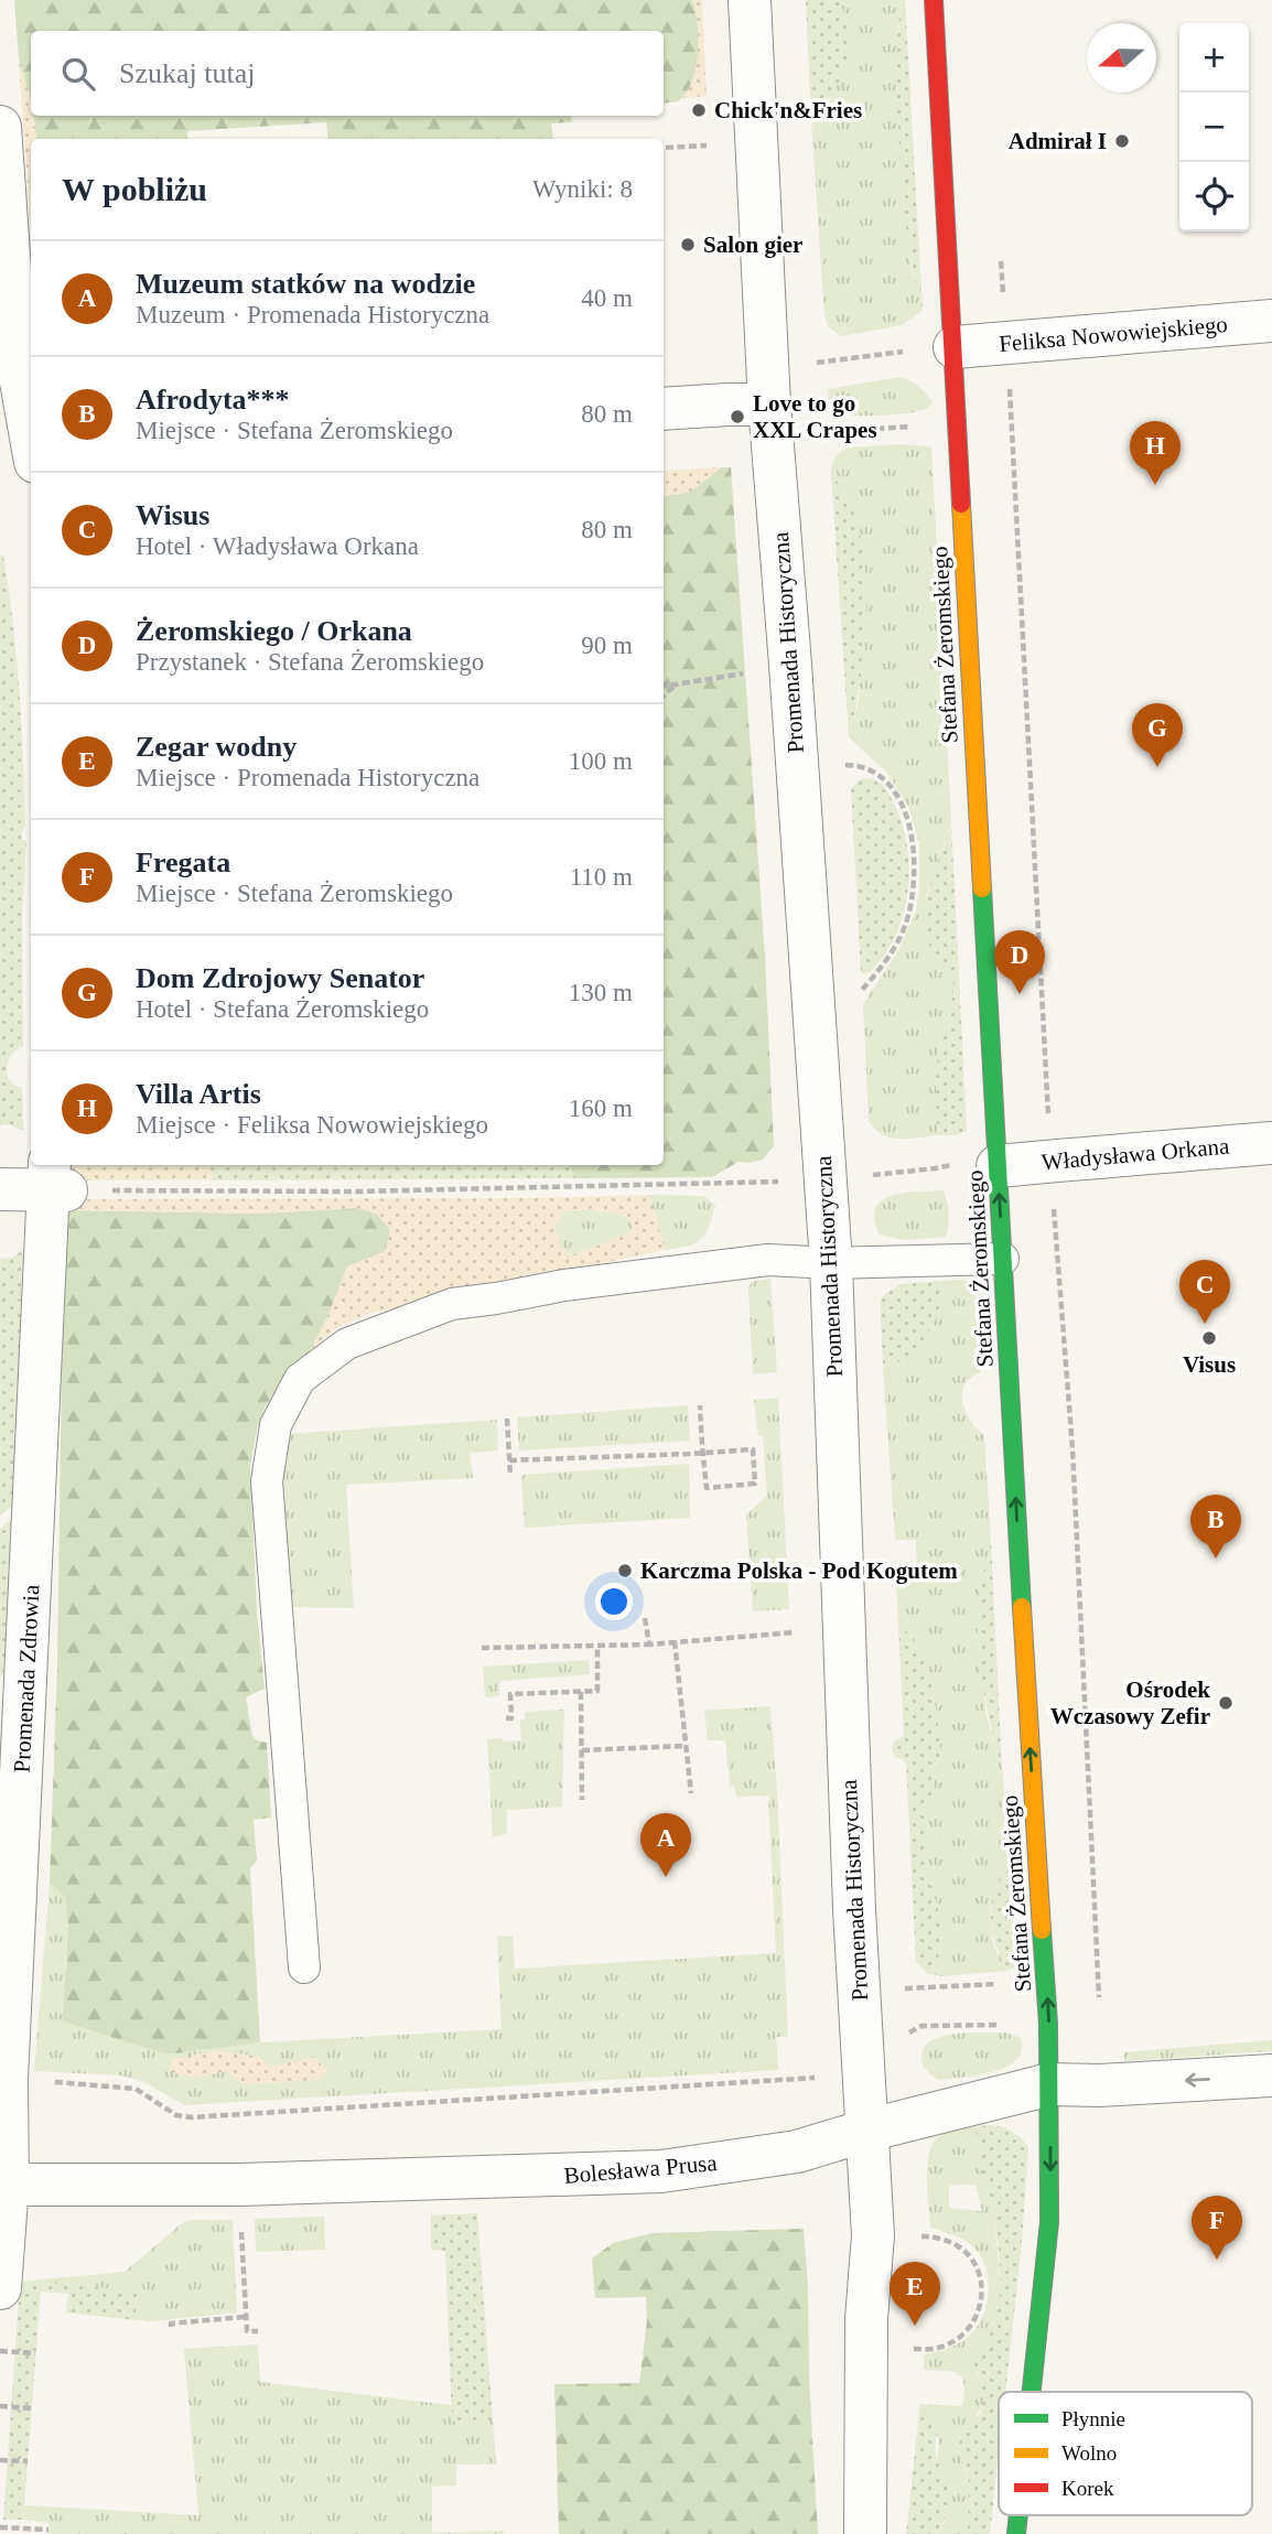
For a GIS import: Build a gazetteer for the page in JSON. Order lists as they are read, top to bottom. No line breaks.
{"streets":{"street":["Feliksa Nowowiejskiego","Promenada Historyczna","Stefana Żeromskiego","Władysława Orkana","Promenada Zdrowia","Bolesława Prusa"]},"crossings":[["Feliksa Nowowiejskiego","Stefana Żeromskiego"],["Promenada Historyczna","Bolesława Prusa"],["Stefana Żeromskiego","Władysława Orkana"],["Stefana Żeromskiego","Bolesława Prusa"],["Promenada Zdrowia","Bolesława Prusa"]],"places":["Chick'n&Fries","Admirał I","Salon gier","Love to go XXL Crapes","Visus","Karczma Polska - Pod Kogutem","Ośrodek Wczasowy Zefir"],"legend":["Płynnie","Wolno","Korek"],"north":"left","page":{"map_buttons":["+","−"],"search":"Szukaj tutaj","heading":["W pobliżu","Wyniki: 8"],"list":[{"mark":"A","name":"Muzeum statków na wodzie","note":"Muzeum · Promenada Historyczna","value":"40 m"},{"mark":"B","name":"Afrodyta***","note":"Miejsce · Stefana Żeromskiego","value":"80 m"},{"mark":"C","name":"Wisus","note":"Hotel · Władysława Orkana","value":"80 m"},{"mark":"D","name":"Żeromskiego / Orkana","note":"Przystanek · Stefana Żeromskiego","value":"90 m"},{"mark":"E","name":"Zegar wodny","note":"Miejsce · Promenada Historyczna","value":"100 m"},{"mark":"F","name":"Fregata","note":"Miejsce · Stefana Żeromskiego","value":"110 m"},{"mark":"G","name":"Dom Zdrojowy Senator","note":"Hotel · Stefana Żeromskiego","value":"130 m"},{"mark":"H","name":"Villa Artis","note":"Miejsce · Feliksa Nowowiejskiego","value":"160 m"}],"pins":["H","G","D","C","B","A","F","E"]}}
